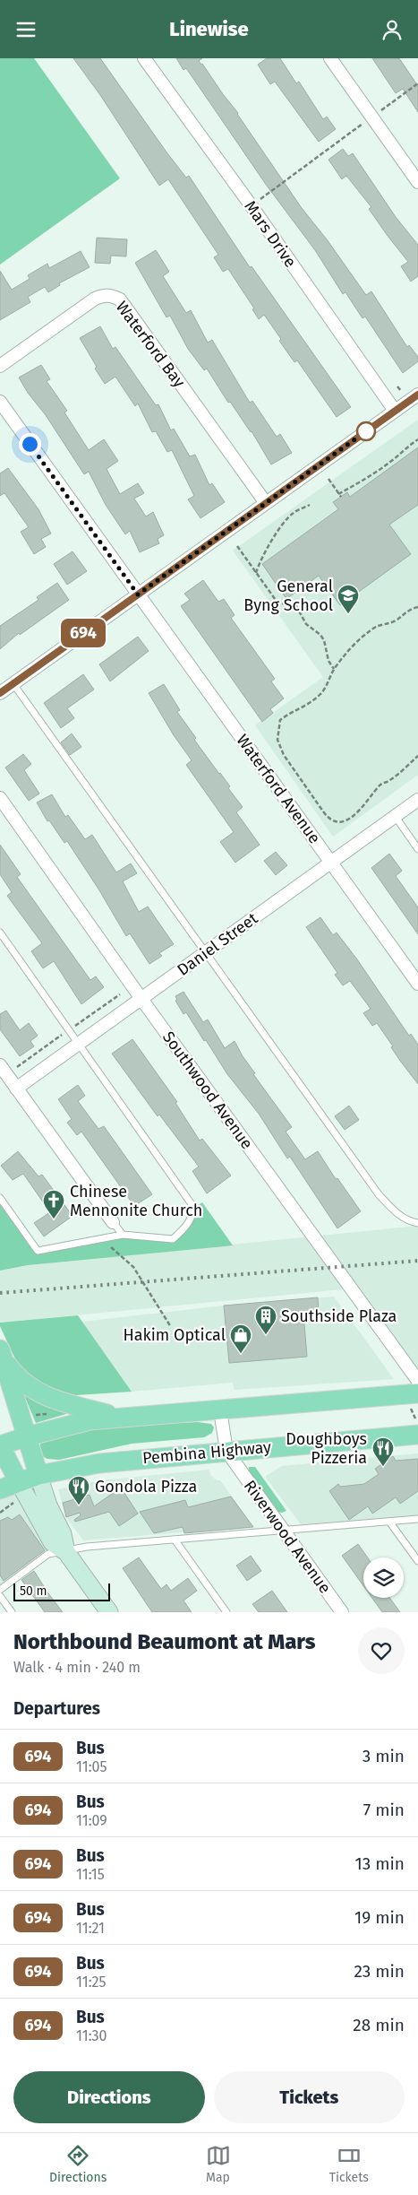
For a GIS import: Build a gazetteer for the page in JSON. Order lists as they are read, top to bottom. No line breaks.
{"streets":{"main road":["Pembina Highway"],"street":["Mars Drive","Waterford Bay","Waterford Avenue","Daniel Street","Southwood Avenue","Riverwood Avenue"]},"crossings":[["Waterford Avenue","Daniel Street"],["Daniel Street","Southwood Avenue"],["Pembina Highway","Riverwood Avenue"]],"places":{"school or university":["General Byng School"],"church":["Chinese Mennonite Church"],"building":["Southside Plaza"],"shop":["Hakim Optical"],"restaurant":["Doughboys Pizzeria","Gondola Pizza"]},"lines":["bus line 694"],"scale_bar":"50 m","page":{"header":"Linewise","on_map":"694","scale":"50 m","heading":[["Northbound Beaumont at Mars","Walk · 4 min · 240 m"],"Departures"],"list":[{"mark":"694","name":"Bus","note":"11:05","value":"3 min"},{"mark":"694","name":"Bus","note":"11:09","value":"7 min"},{"mark":"694","name":"Bus","note":"11:15","value":"13 min"},{"mark":"694","name":"Bus","note":"11:21","value":"19 min"},{"mark":"694","name":"Bus","note":"11:25","value":"23 min"},{"mark":"694","name":"Bus","note":"11:30","value":"28 min"}],"buttons":["Directions","Tickets"],"tabs":["Directions","Map","Tickets"]}}
